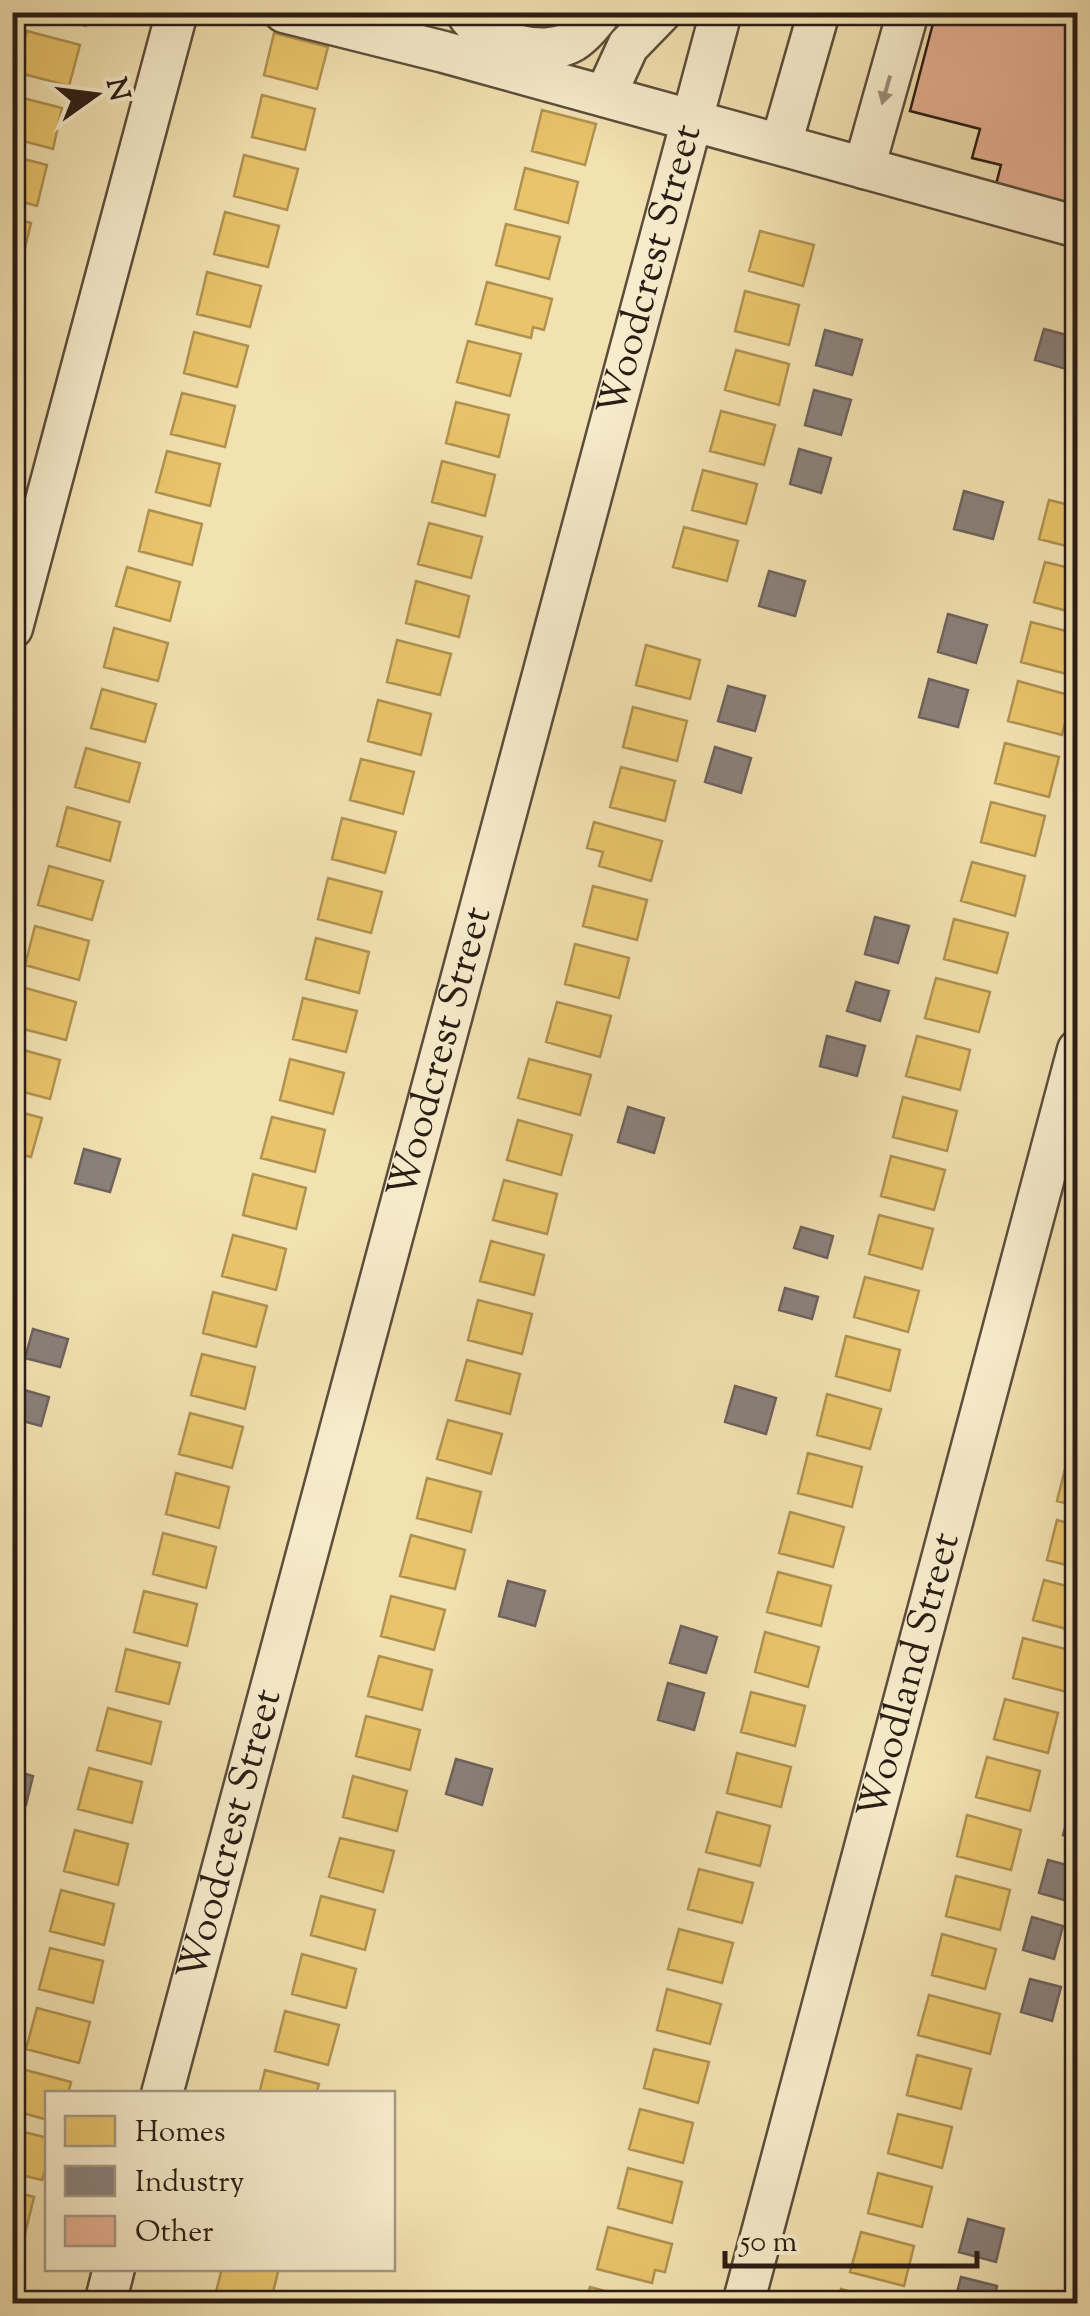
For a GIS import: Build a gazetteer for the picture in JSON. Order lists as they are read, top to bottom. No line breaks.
{"streets":{"street":["Woodcrest Street","Woodland Street"]},"legend":["Homes","Industry","Other"],"scale_bar":"50 m","north":"right"}
